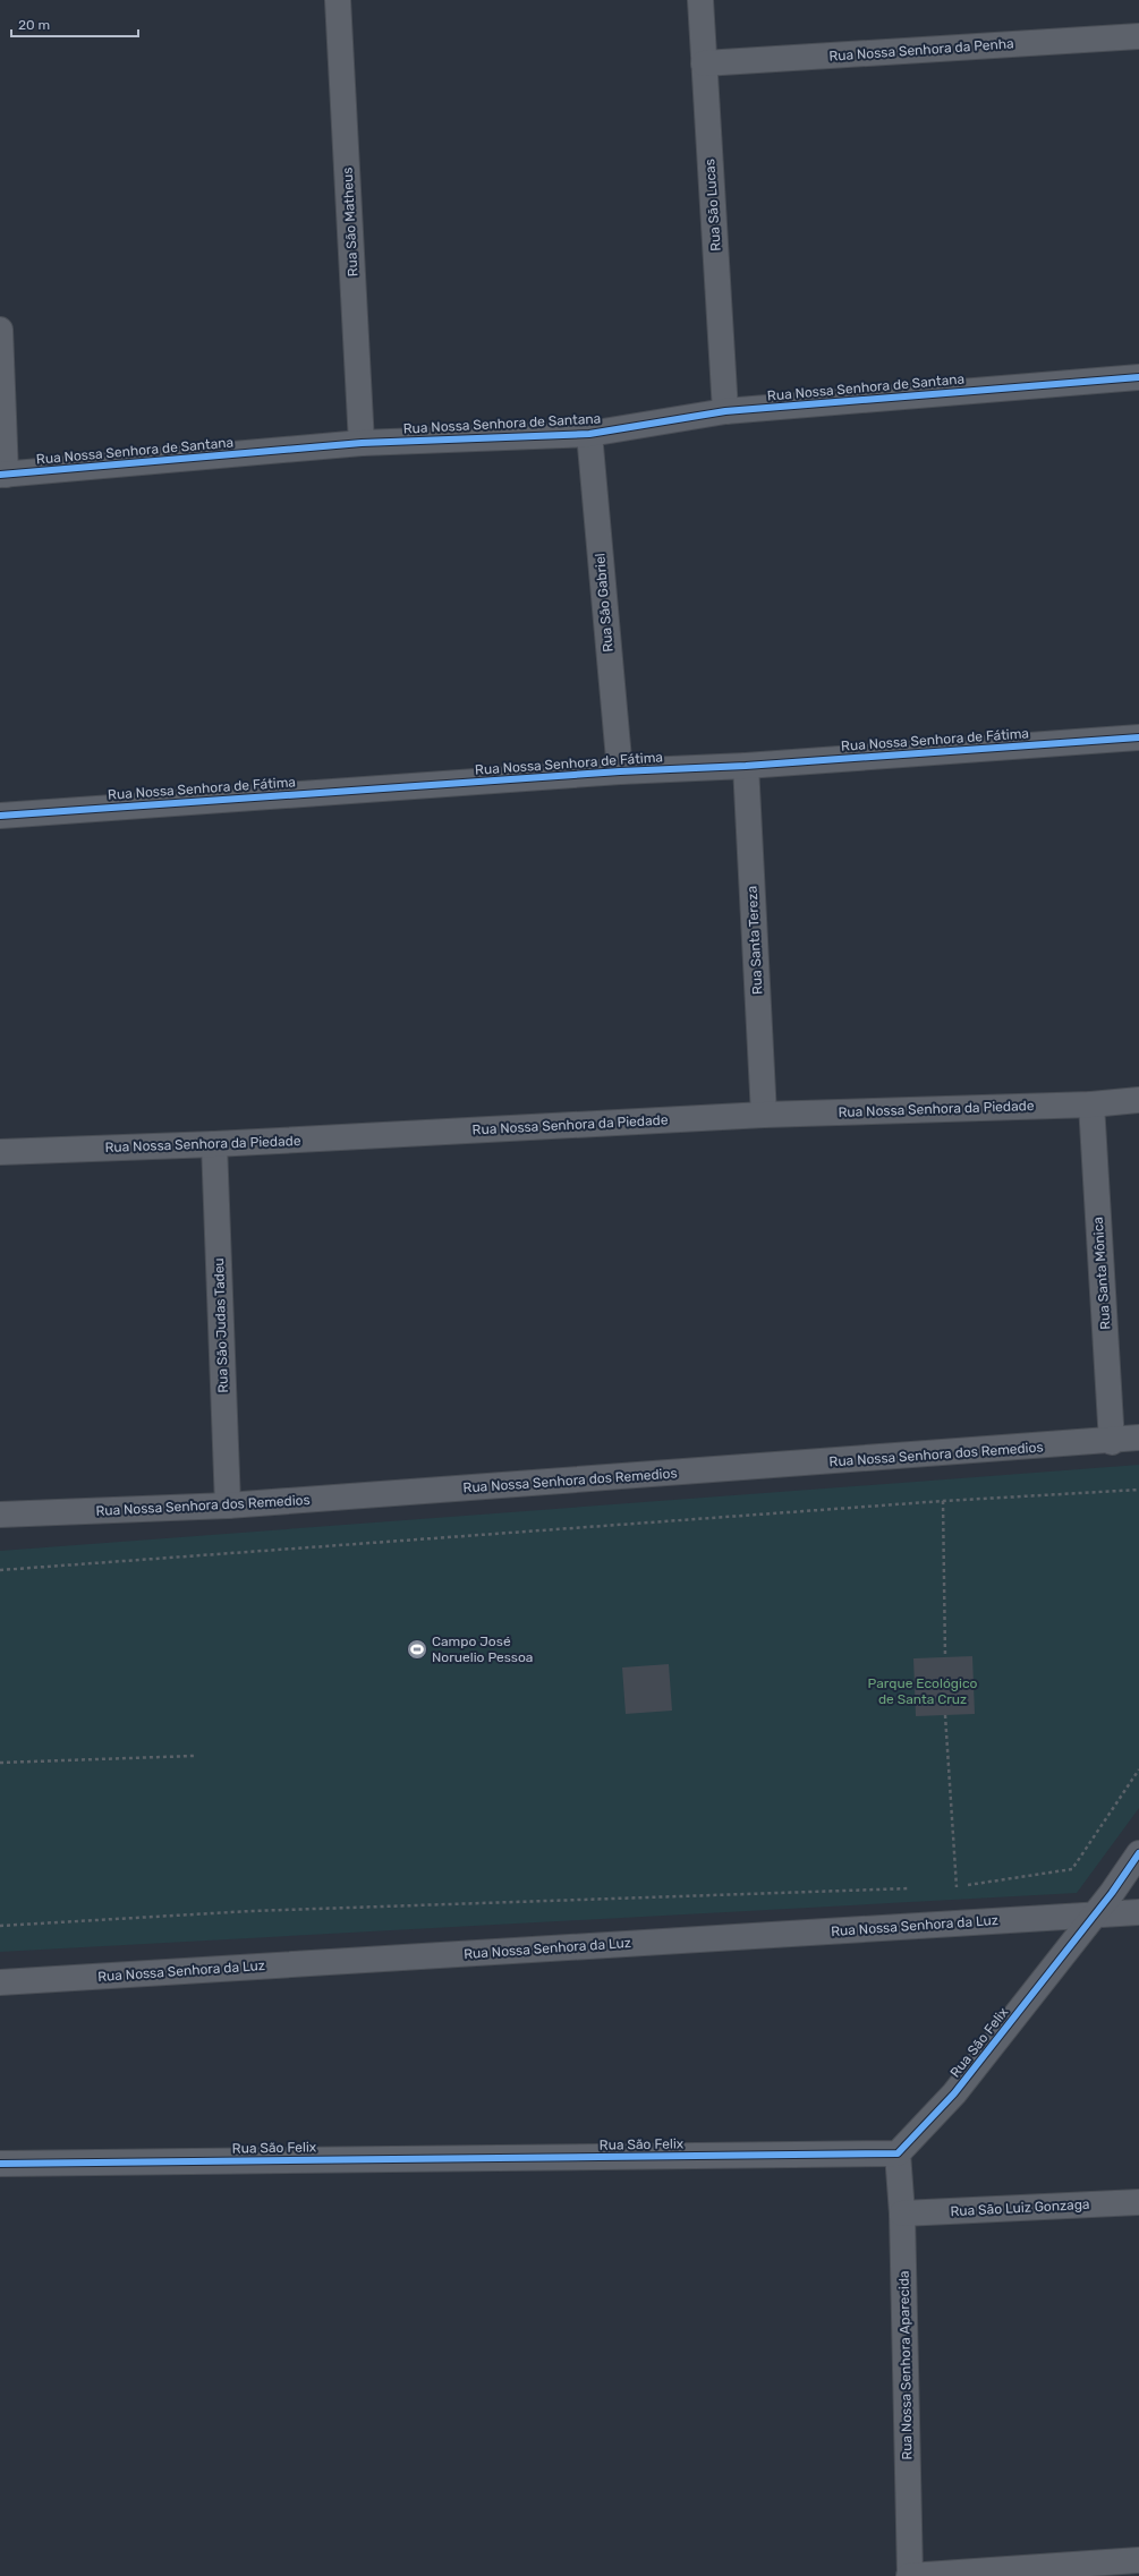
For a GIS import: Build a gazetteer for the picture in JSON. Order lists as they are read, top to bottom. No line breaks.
{"streets":{"street":["Rua Nossa Senhora da Penha","Rua São Lucas","Rua São Matheus","Rua Nossa Senhora de Santana","Rua São Gabriel","Rua Nossa Senhora de Fátima","Rua Santa Tereza","Rua Nossa Senhora da Piedade","Rua Santa Mônica","Rua São Judas Tadeu","Rua Nossa Senhora dos Remedios","Rua Nossa Senhora da Luz","Rua São Felix","Rua São Luiz Gonzaga","Rua Nossa Senhora Aparecida"]},"crossings":[["Rua Nossa Senhora da Penha","Rua São Lucas"],["Rua São Lucas","Rua Nossa Senhora de Santana"],["Rua São Matheus","Rua Nossa Senhora de Santana"],["Rua Nossa Senhora de Santana","Rua São Gabriel"],["Rua São Gabriel","Rua Nossa Senhora de Fátima"],["Rua Nossa Senhora de Fátima","Rua Santa Tereza"],["Rua Santa Tereza","Rua Nossa Senhora da Piedade"],["Rua Nossa Senhora da Piedade","Rua Santa Mônica"],["Rua Nossa Senhora da Piedade","Rua São Judas Tadeu"],["Rua Santa Mônica","Rua Nossa Senhora dos Remedios"],["Rua São Judas Tadeu","Rua Nossa Senhora dos Remedios"],["Rua Nossa Senhora da Luz","Rua São Felix"],["Rua São Felix","Rua Nossa Senhora Aparecida"],["Rua São Luiz Gonzaga","Rua Nossa Senhora Aparecida"]],"parks":["Parque Ecológico de Santa Cruz"],"places":{"sports":["Campo José Noruelio Pessoa"]},"scale_bar":"20 m"}
